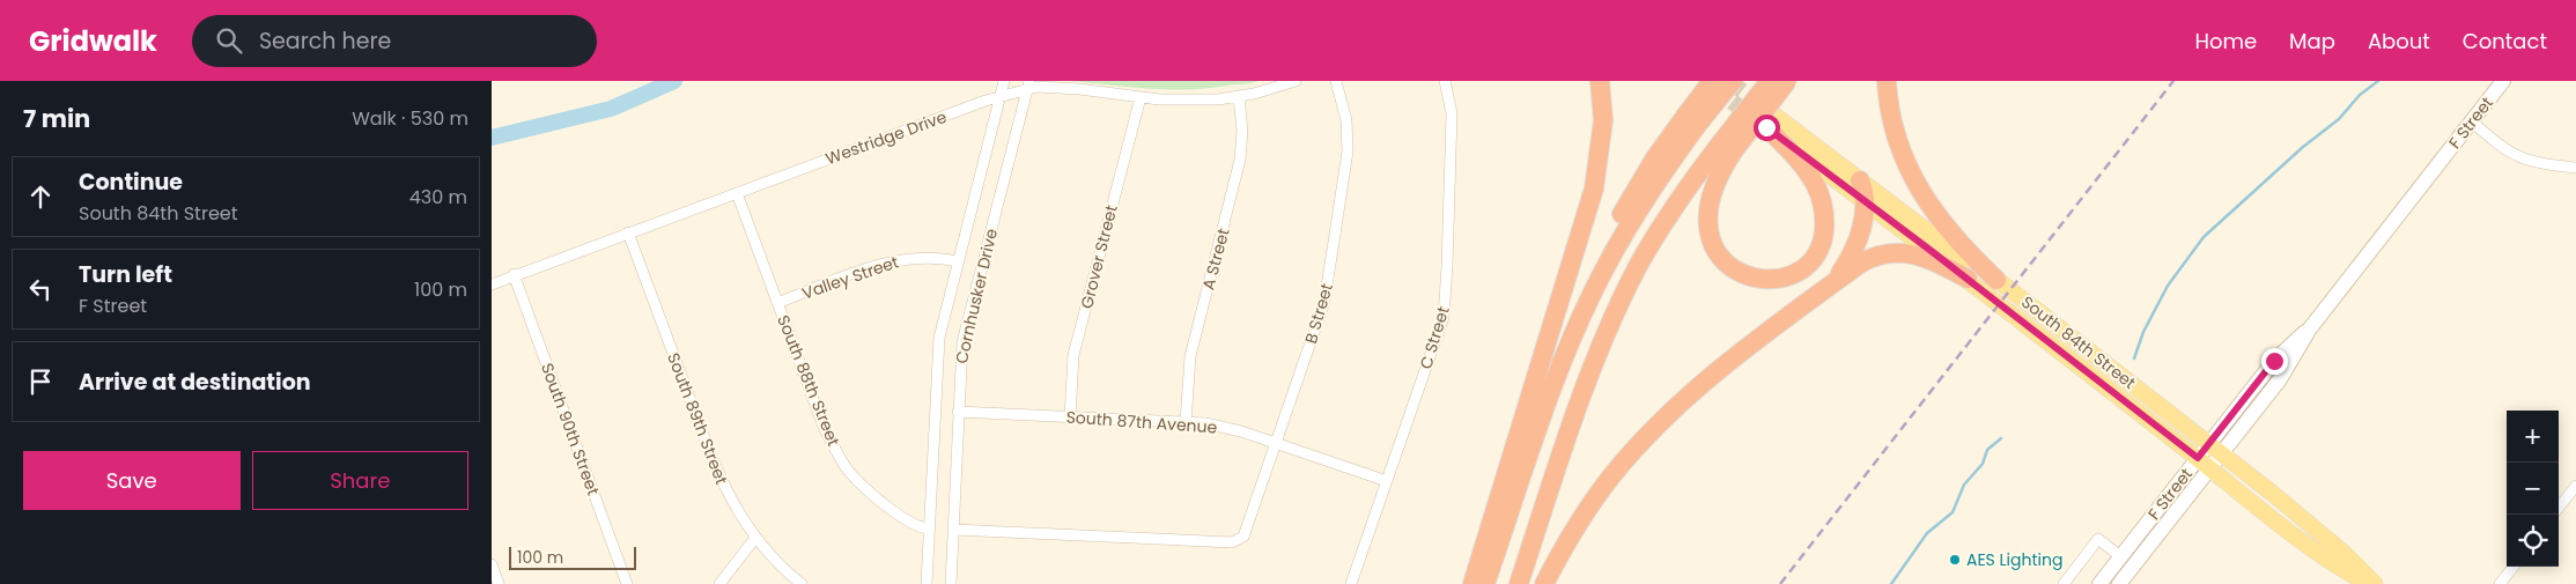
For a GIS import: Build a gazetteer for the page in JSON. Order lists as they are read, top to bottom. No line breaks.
{"streets":{"main road":["South 84th Street"],"street":["F Street","Westridge Drive","Grover Street","A Street","Valley Street","Cornhusker Drive","B Street","C Street","South 88th Street","South 89th Street","South 87th Avenue","South 90th Street"]},"crossings":[["F Street","South 84th Street"],["Westridge Drive","Grover Street"],["Westridge Drive","A Street"],["Westridge Drive","Cornhusker Drive"],["Westridge Drive","South 88th Street"],["Westridge Drive","South 89th Street"],["Westridge Drive","South 90th Street"],["Grover Street","South 87th Avenue"],["A Street","South 87th Avenue"],["Valley Street","Cornhusker Drive"],["Valley Street","South 88th Street"],["Cornhusker Drive","B Street"],["Cornhusker Drive","South 88th Street"],["Cornhusker Drive","South 87th Avenue"],["B Street","South 87th Avenue"],["C Street","South 87th Avenue"]],"places":["AES Lighting"],"scale_bar":"100 m","page":{"header":"Gridwalk","search":"Search here","nav":["Home","Map","About","Contact"],"heading":["7 min","Walk · 530 m"],"list":[["Continue","South 84th Street","430 m"],["Turn left","F Street","100 m"],"Arrive at destination"],"map_buttons":["+","−"],"buttons":["Save","Share"],"scale":"100 m"}}
